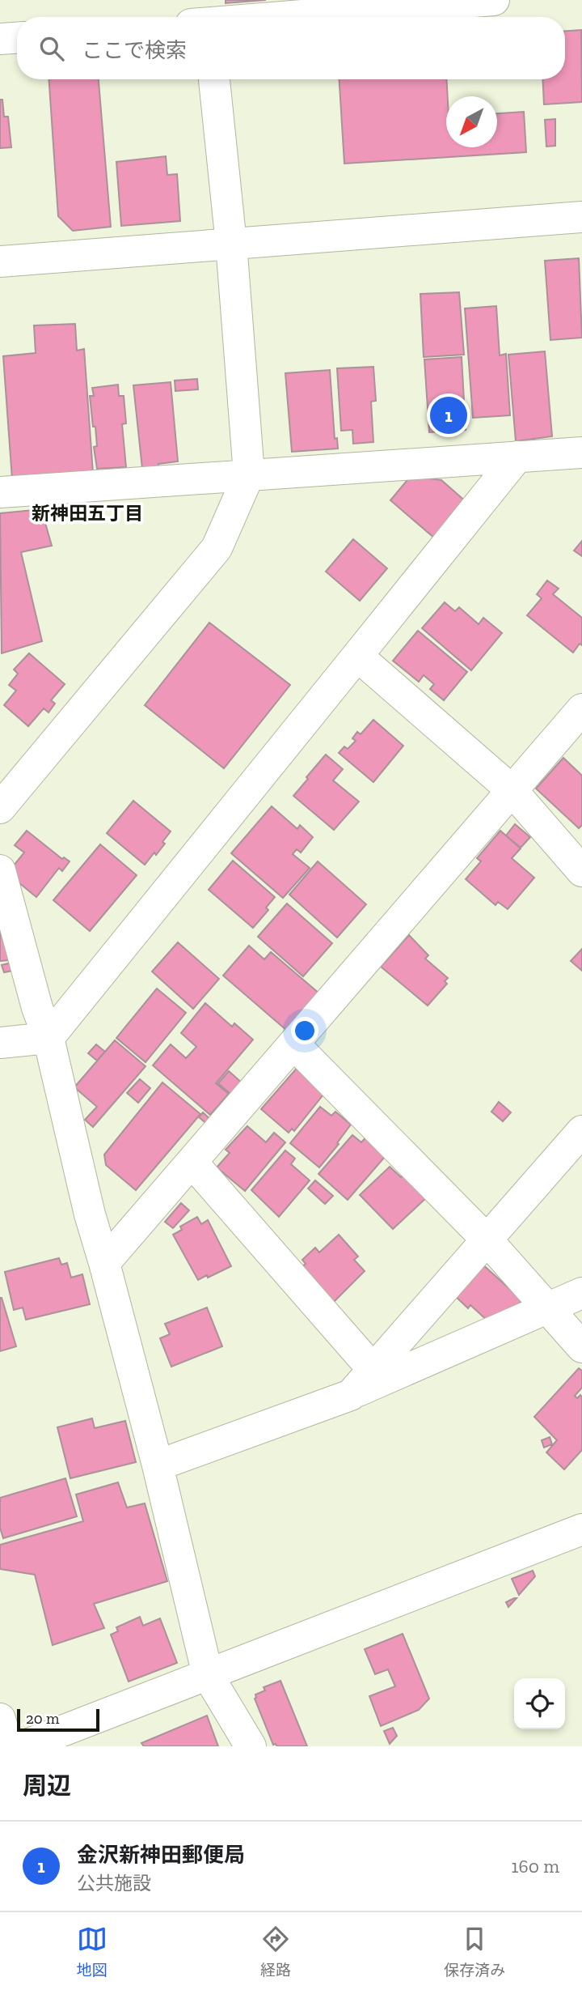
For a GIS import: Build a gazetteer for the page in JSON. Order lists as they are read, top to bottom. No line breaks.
{"districts":["新神田五丁目"],"scale_bar":"20 m","north":"bottom left","page":{"search":"ここで検索","pins":"1","scale":"20 m","heading":"周辺","list":[{"mark":"1","name":"金沢新神田郵便局","note":"公共施設","value":"160 m"}],"nav":["地図","経路","保存済み"]}}
